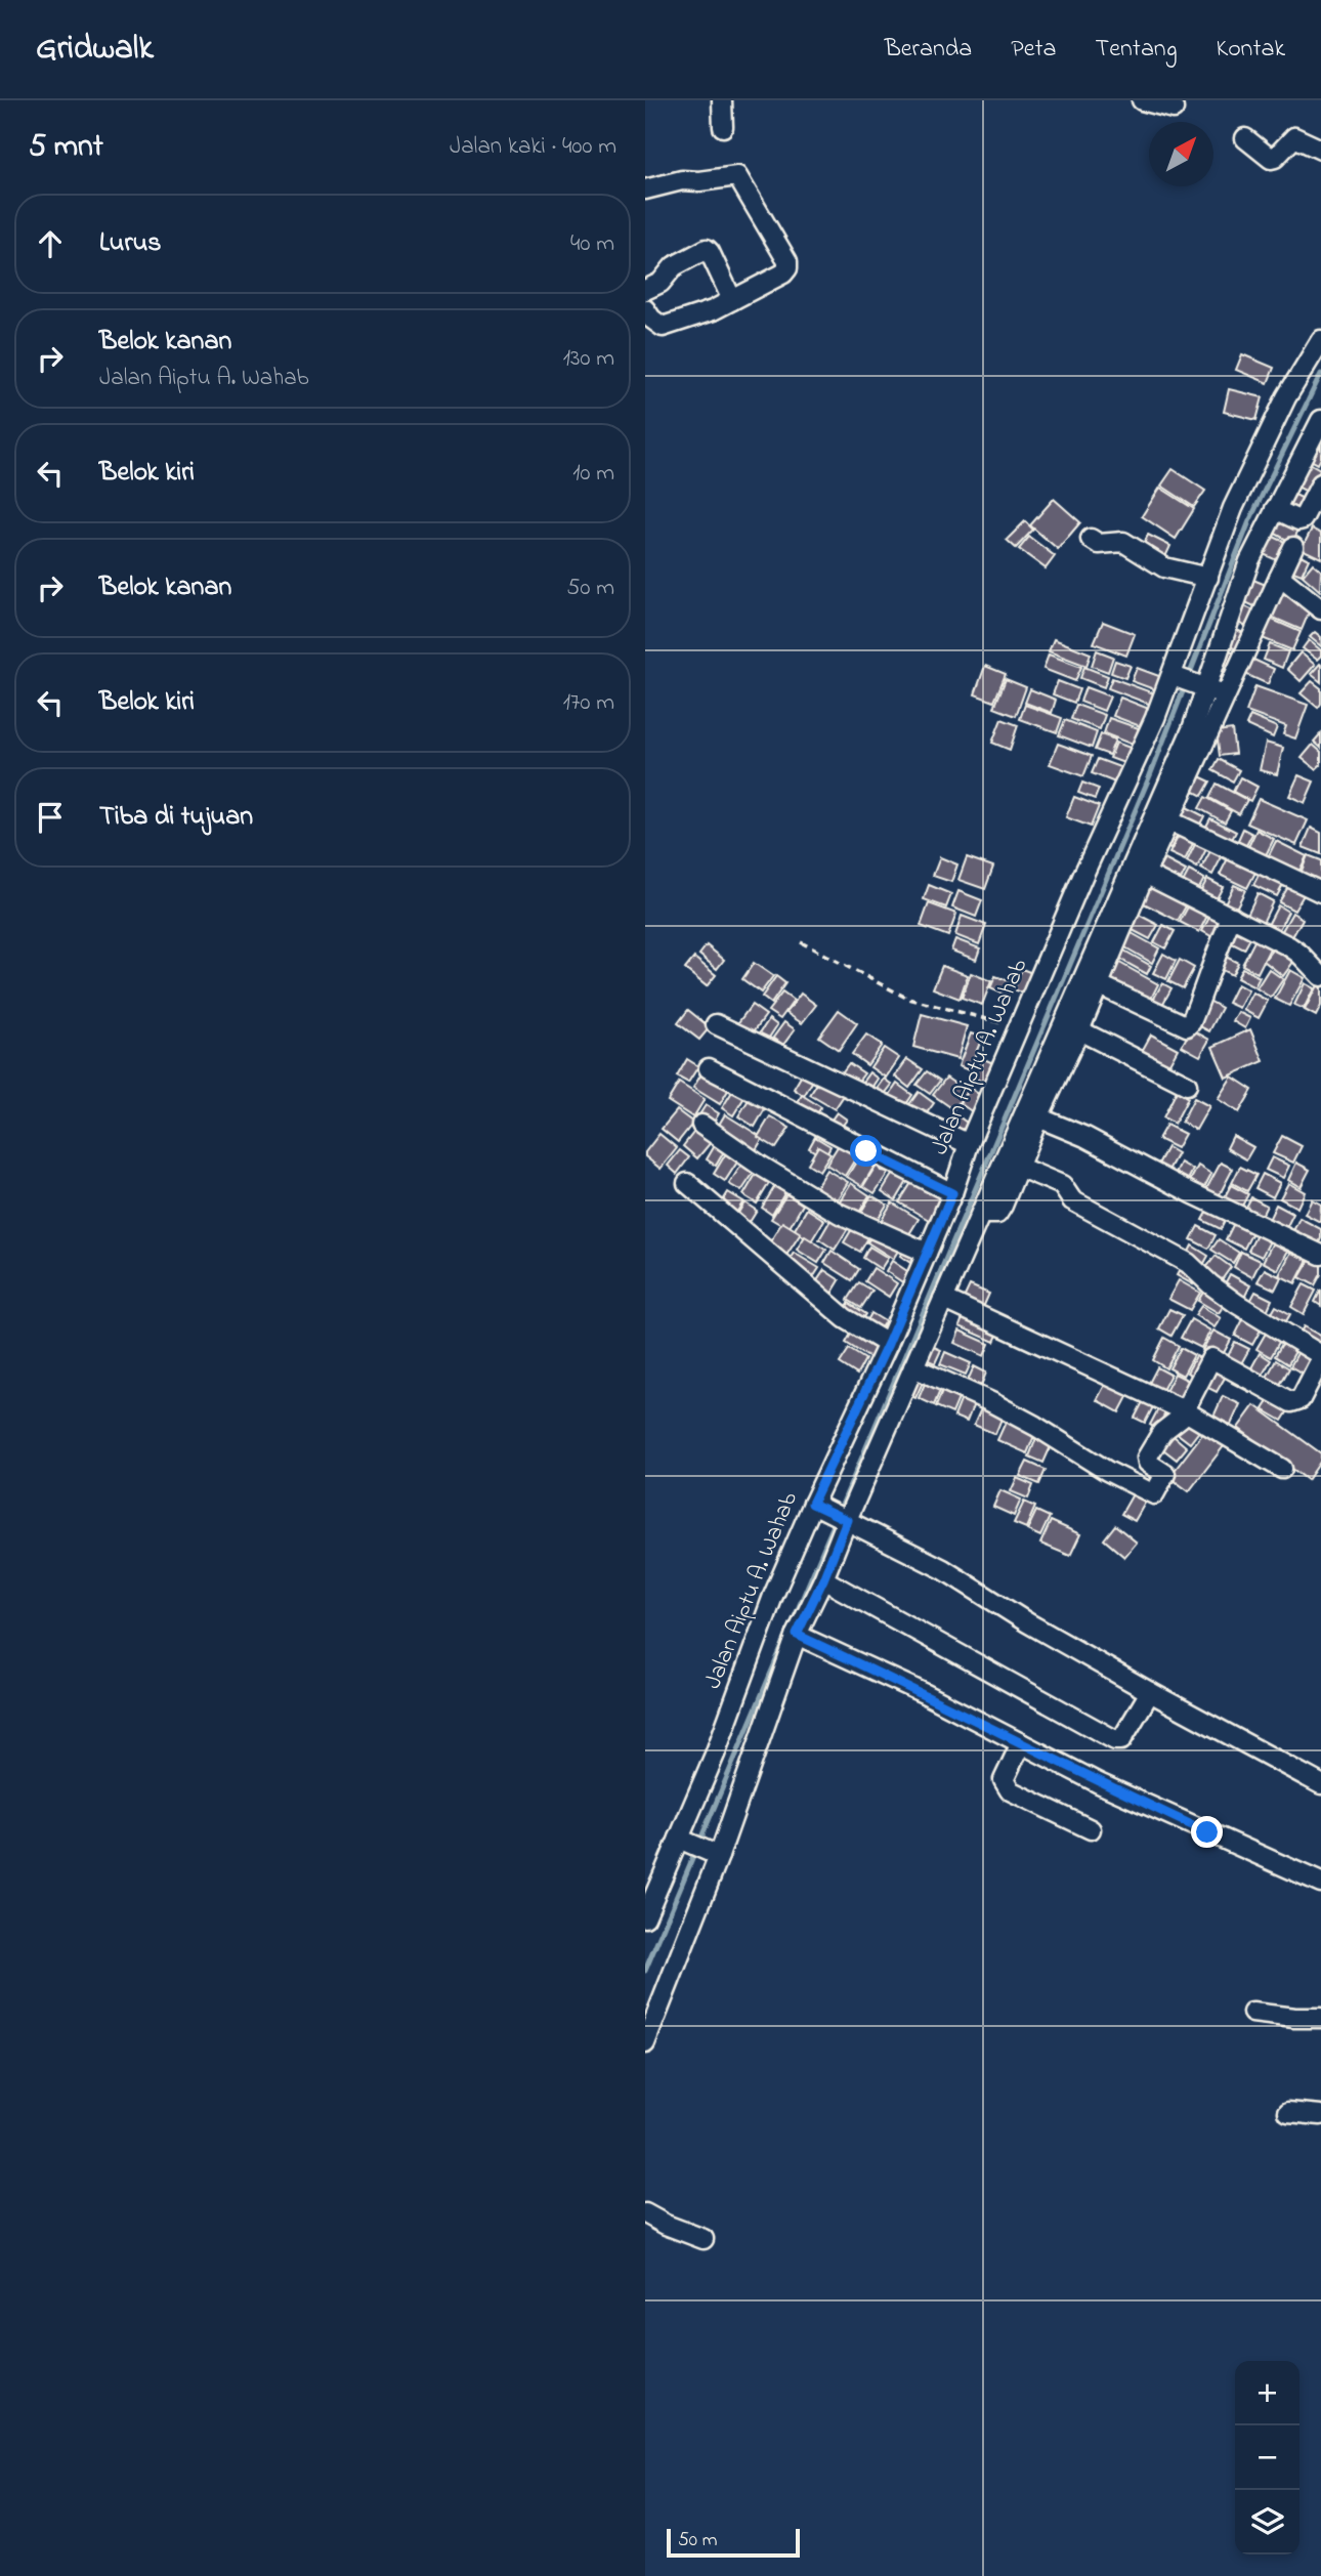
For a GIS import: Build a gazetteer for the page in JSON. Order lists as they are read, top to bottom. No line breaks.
{"streets":{"street":["Jalan Aiptu A. Wahab"]},"scale_bar":"50 m","north":"top right","page":{"header":"Gridwalk","nav":["Beranda","Peta","Tentang","Kontak"],"heading":["5 mnt","Jalan kaki · 400 m"],"list":[["Lurus","40 m"],["Belok kanan","Jalan Aiptu A. Wahab","130 m"],["Belok kiri","10 m"],["Belok kanan","50 m"],["Belok kiri","170 m"],"Tiba di tujuan"],"map_buttons":["+","−"],"scale":"50 m"}}
